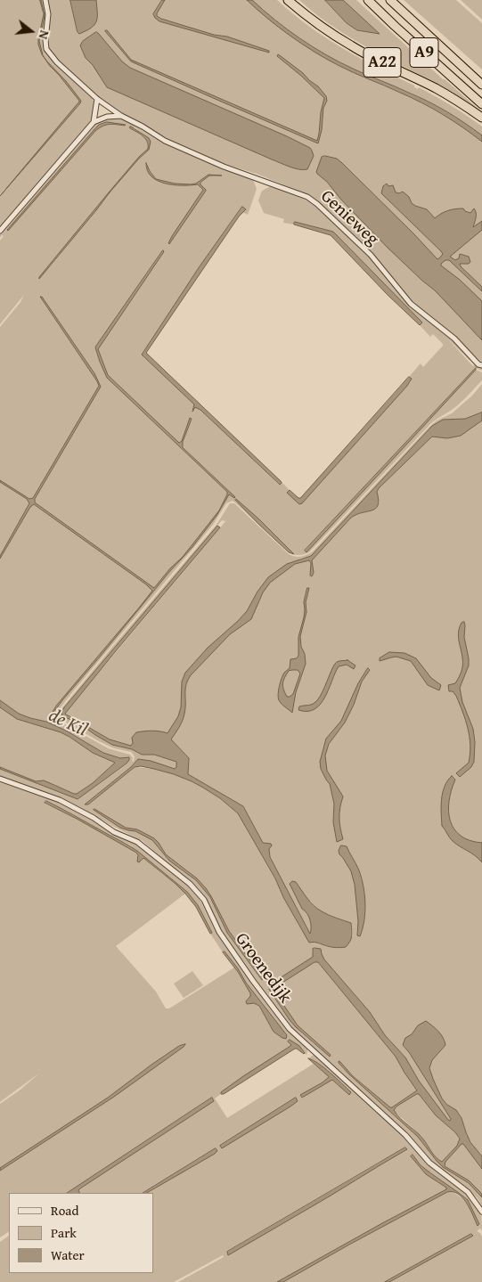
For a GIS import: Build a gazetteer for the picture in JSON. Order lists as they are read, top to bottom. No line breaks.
{"streets":{"highway":["A9","A22"],"street":["Genieweg","Groenedijk"]},"water":["de Kil"],"legend":["Road","Park","Water"],"north":"right"}
